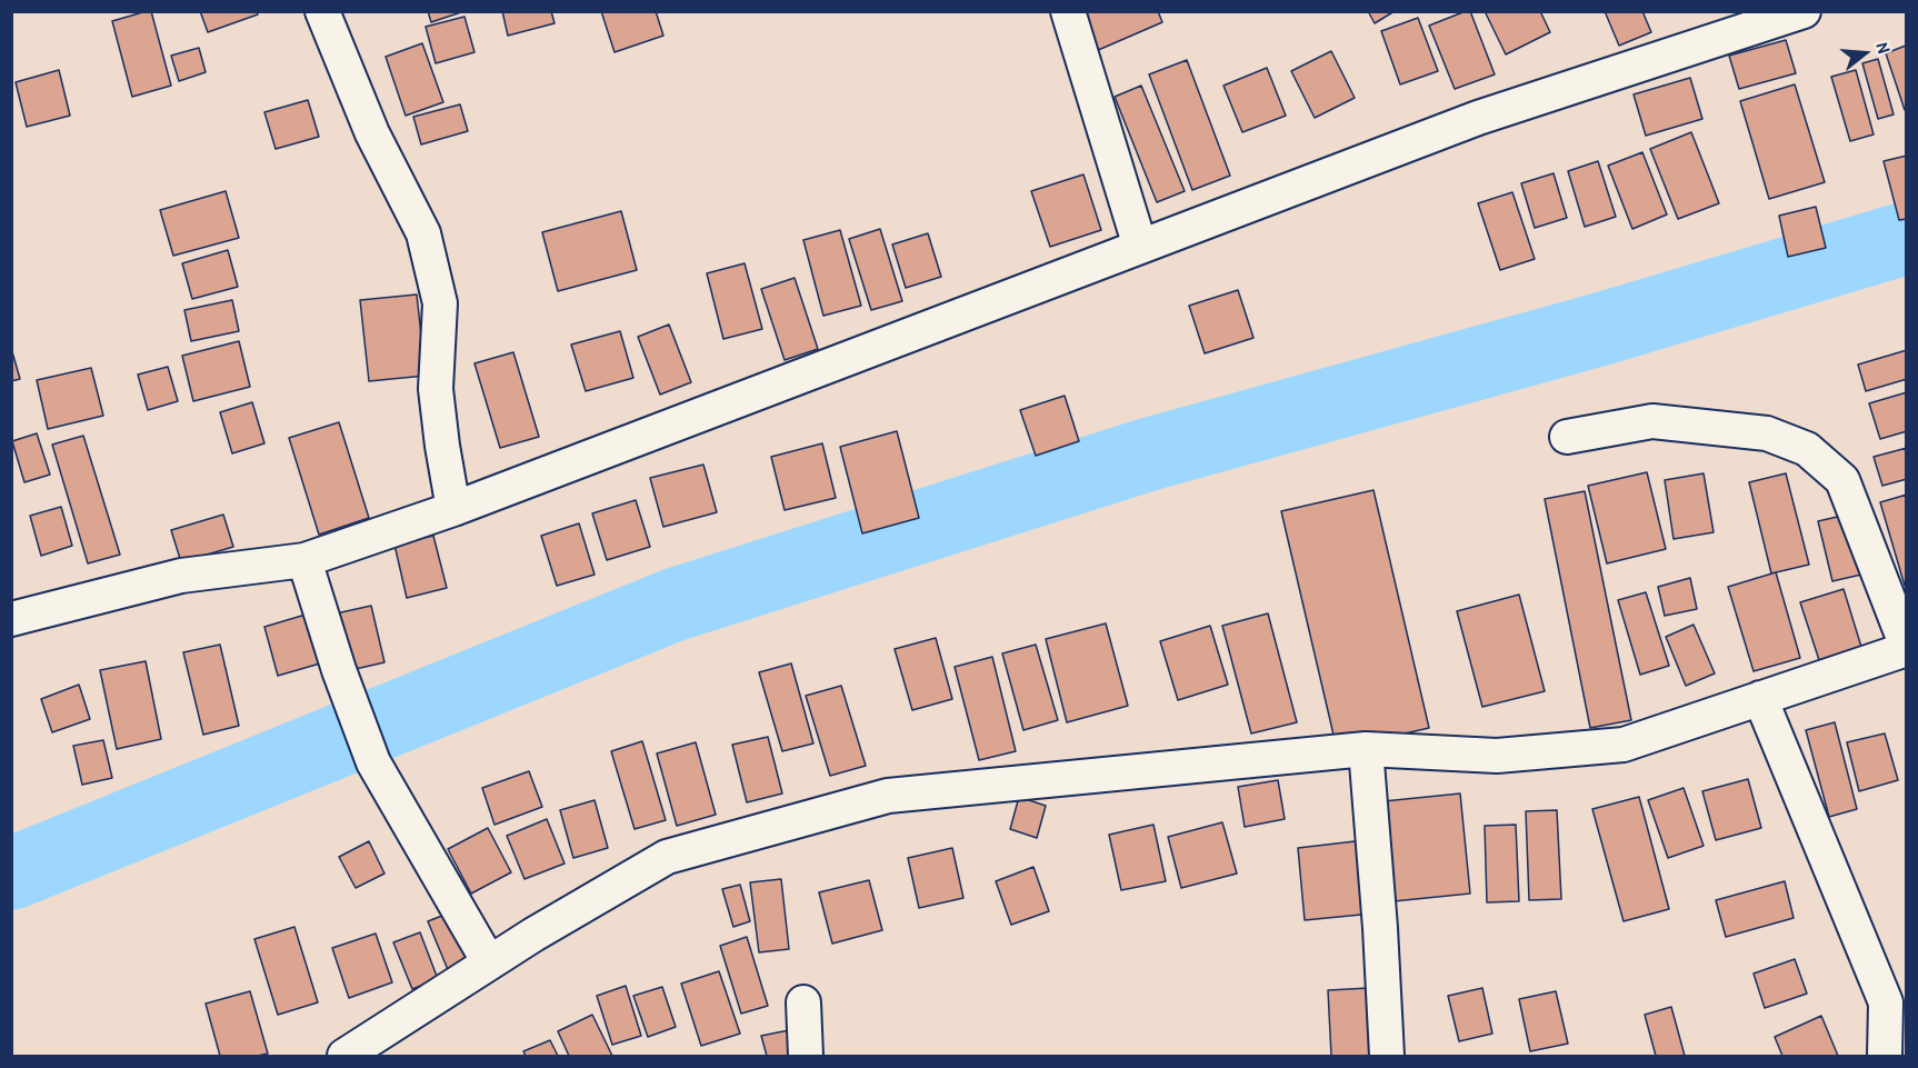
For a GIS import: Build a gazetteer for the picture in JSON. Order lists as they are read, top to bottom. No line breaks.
{"north":"right"}
